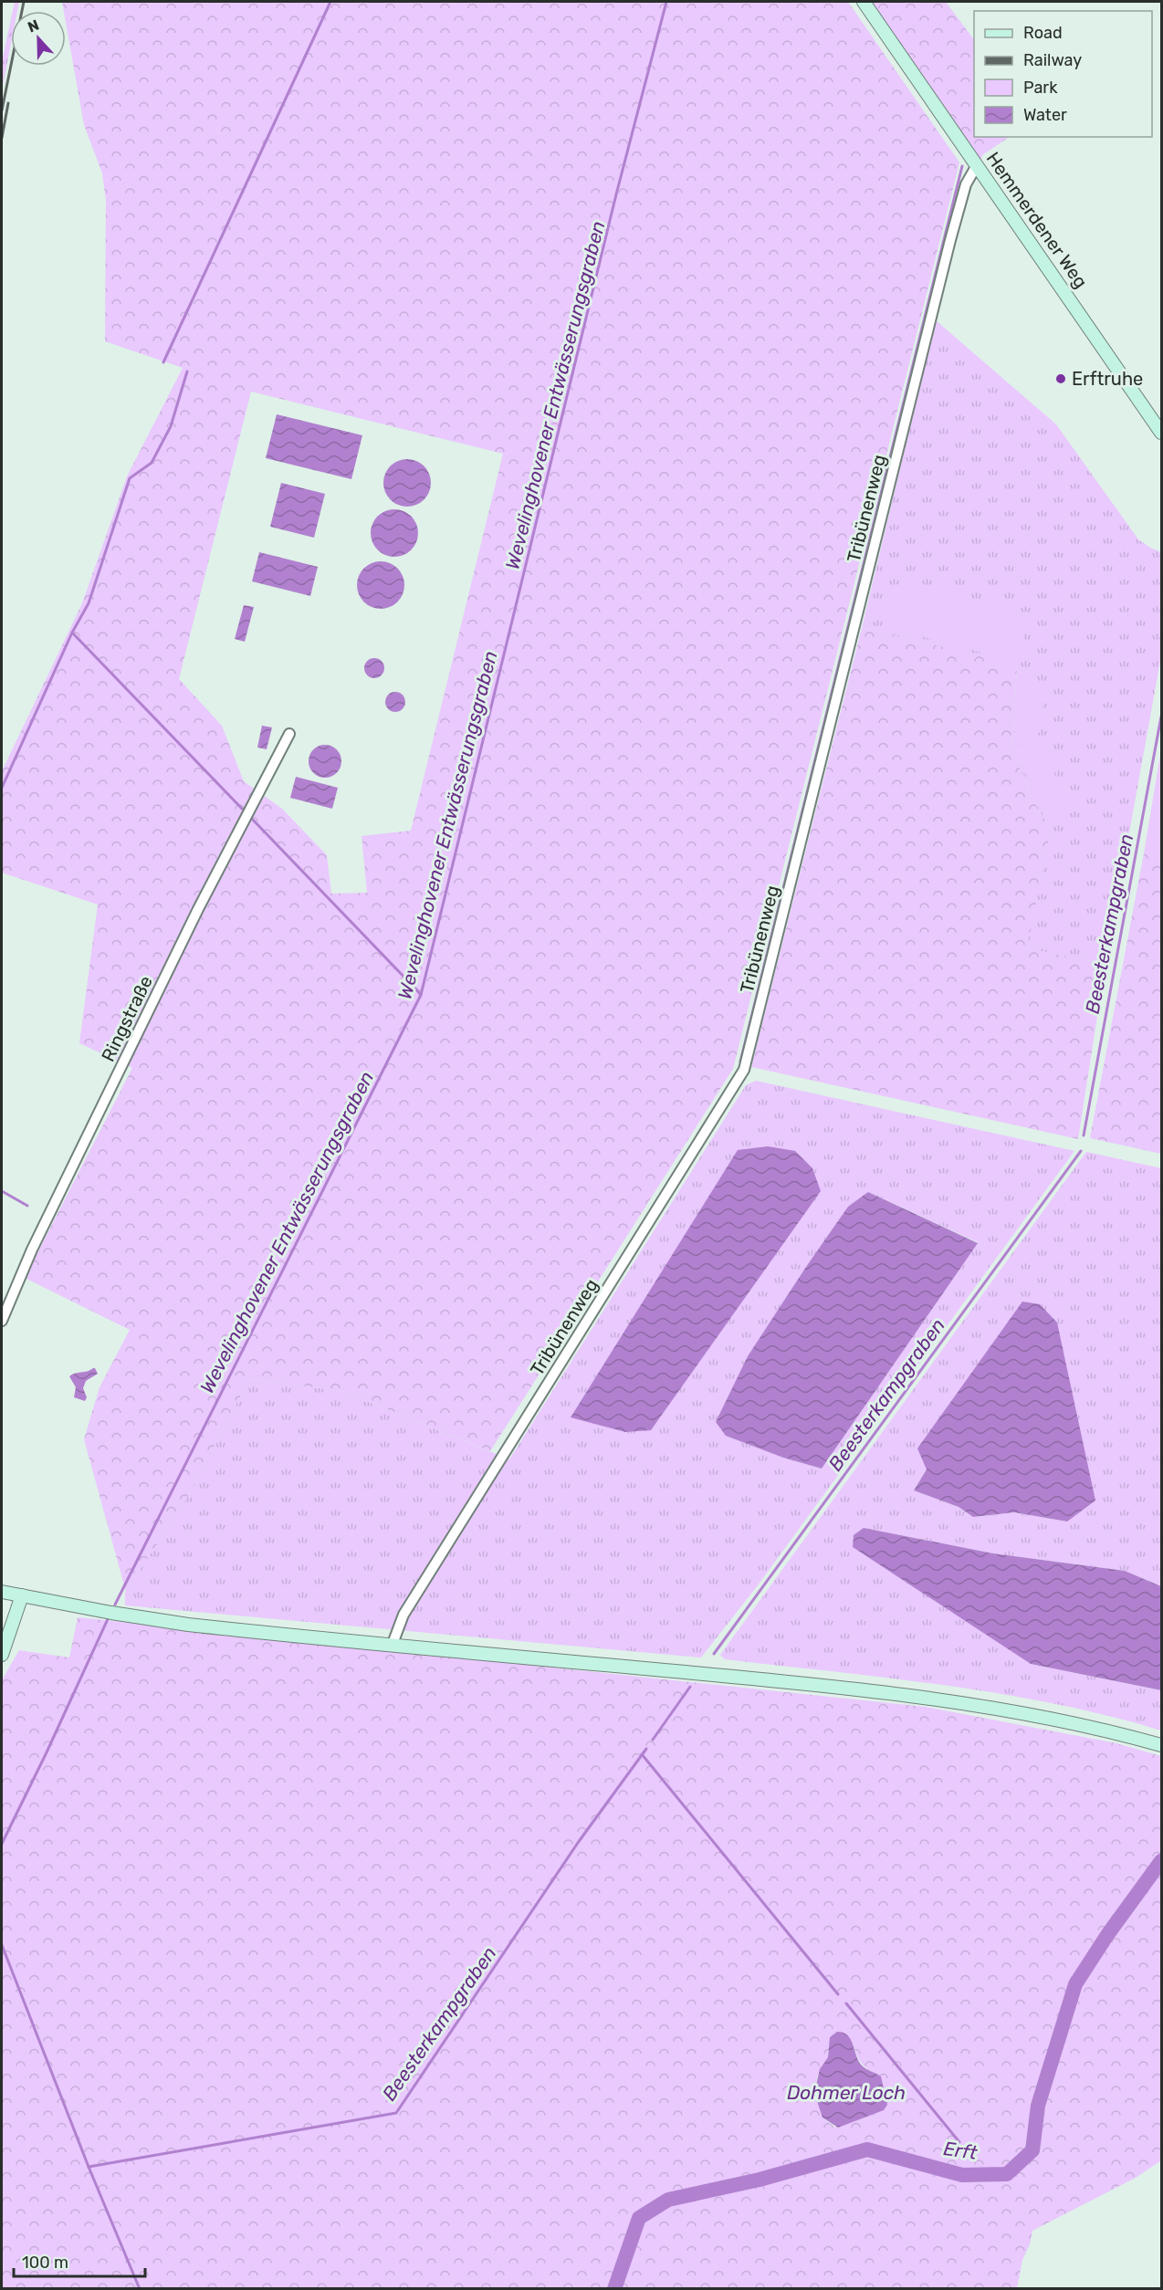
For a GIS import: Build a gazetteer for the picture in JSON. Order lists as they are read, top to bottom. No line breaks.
{"streets":{"street":["Hemmerdener Weg","Tribünenweg","Ringstraße"]},"crossings":[["Hemmerdener Weg","Tribünenweg"]],"water":["Wevelinghovener Entwässerungsgraben","Beesterkampgraben","Dohmer Loch","Erft"],"places":["Erftruhe"],"legend":["Road","Railway","Park","Water"],"scale_bar":"100 m","north":"top"}
